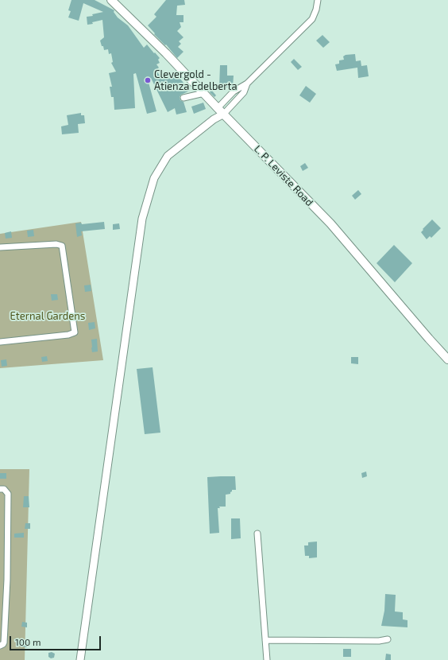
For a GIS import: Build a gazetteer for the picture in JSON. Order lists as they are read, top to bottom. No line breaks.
{"streets":{"main road":["L. P. Leviste Road"]},"parks":["Eternal Gardens"],"places":["Clevergold - Atienza Edelberta"],"scale_bar":"100 m"}
